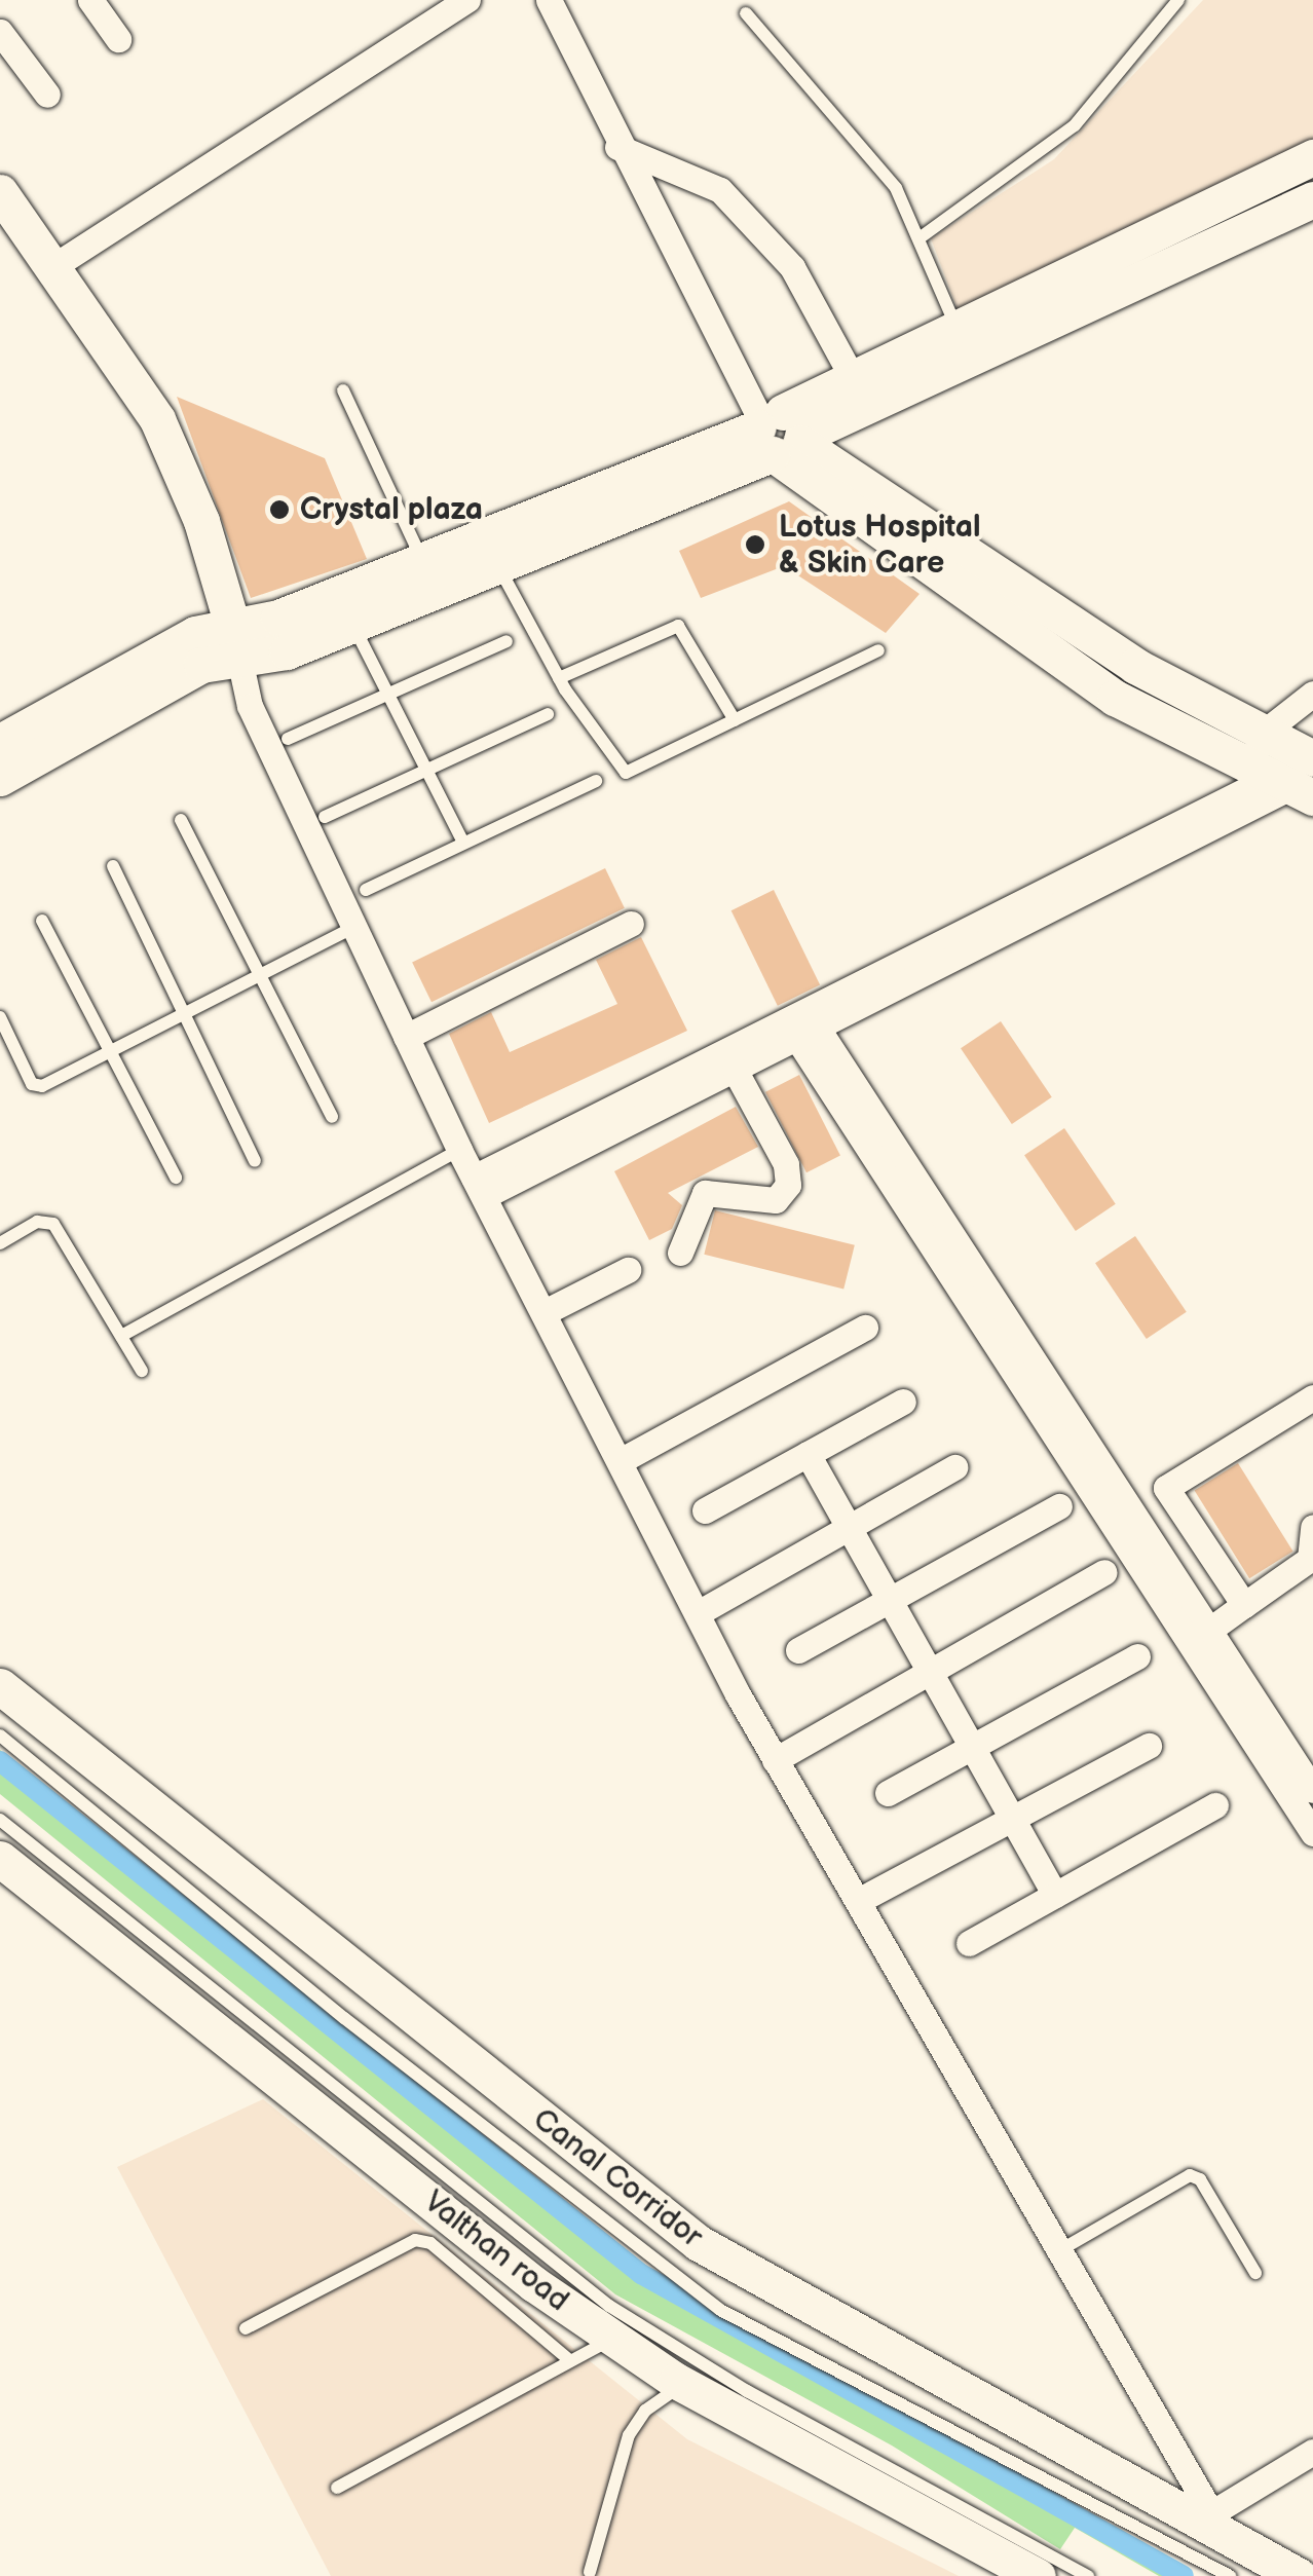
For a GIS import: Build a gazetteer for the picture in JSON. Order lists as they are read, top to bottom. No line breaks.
{"streets":{"street":["Canal Corridor","Valthan road"]},"places":["Crystal plaza","Lotus Hospital & Skin Care"]}
